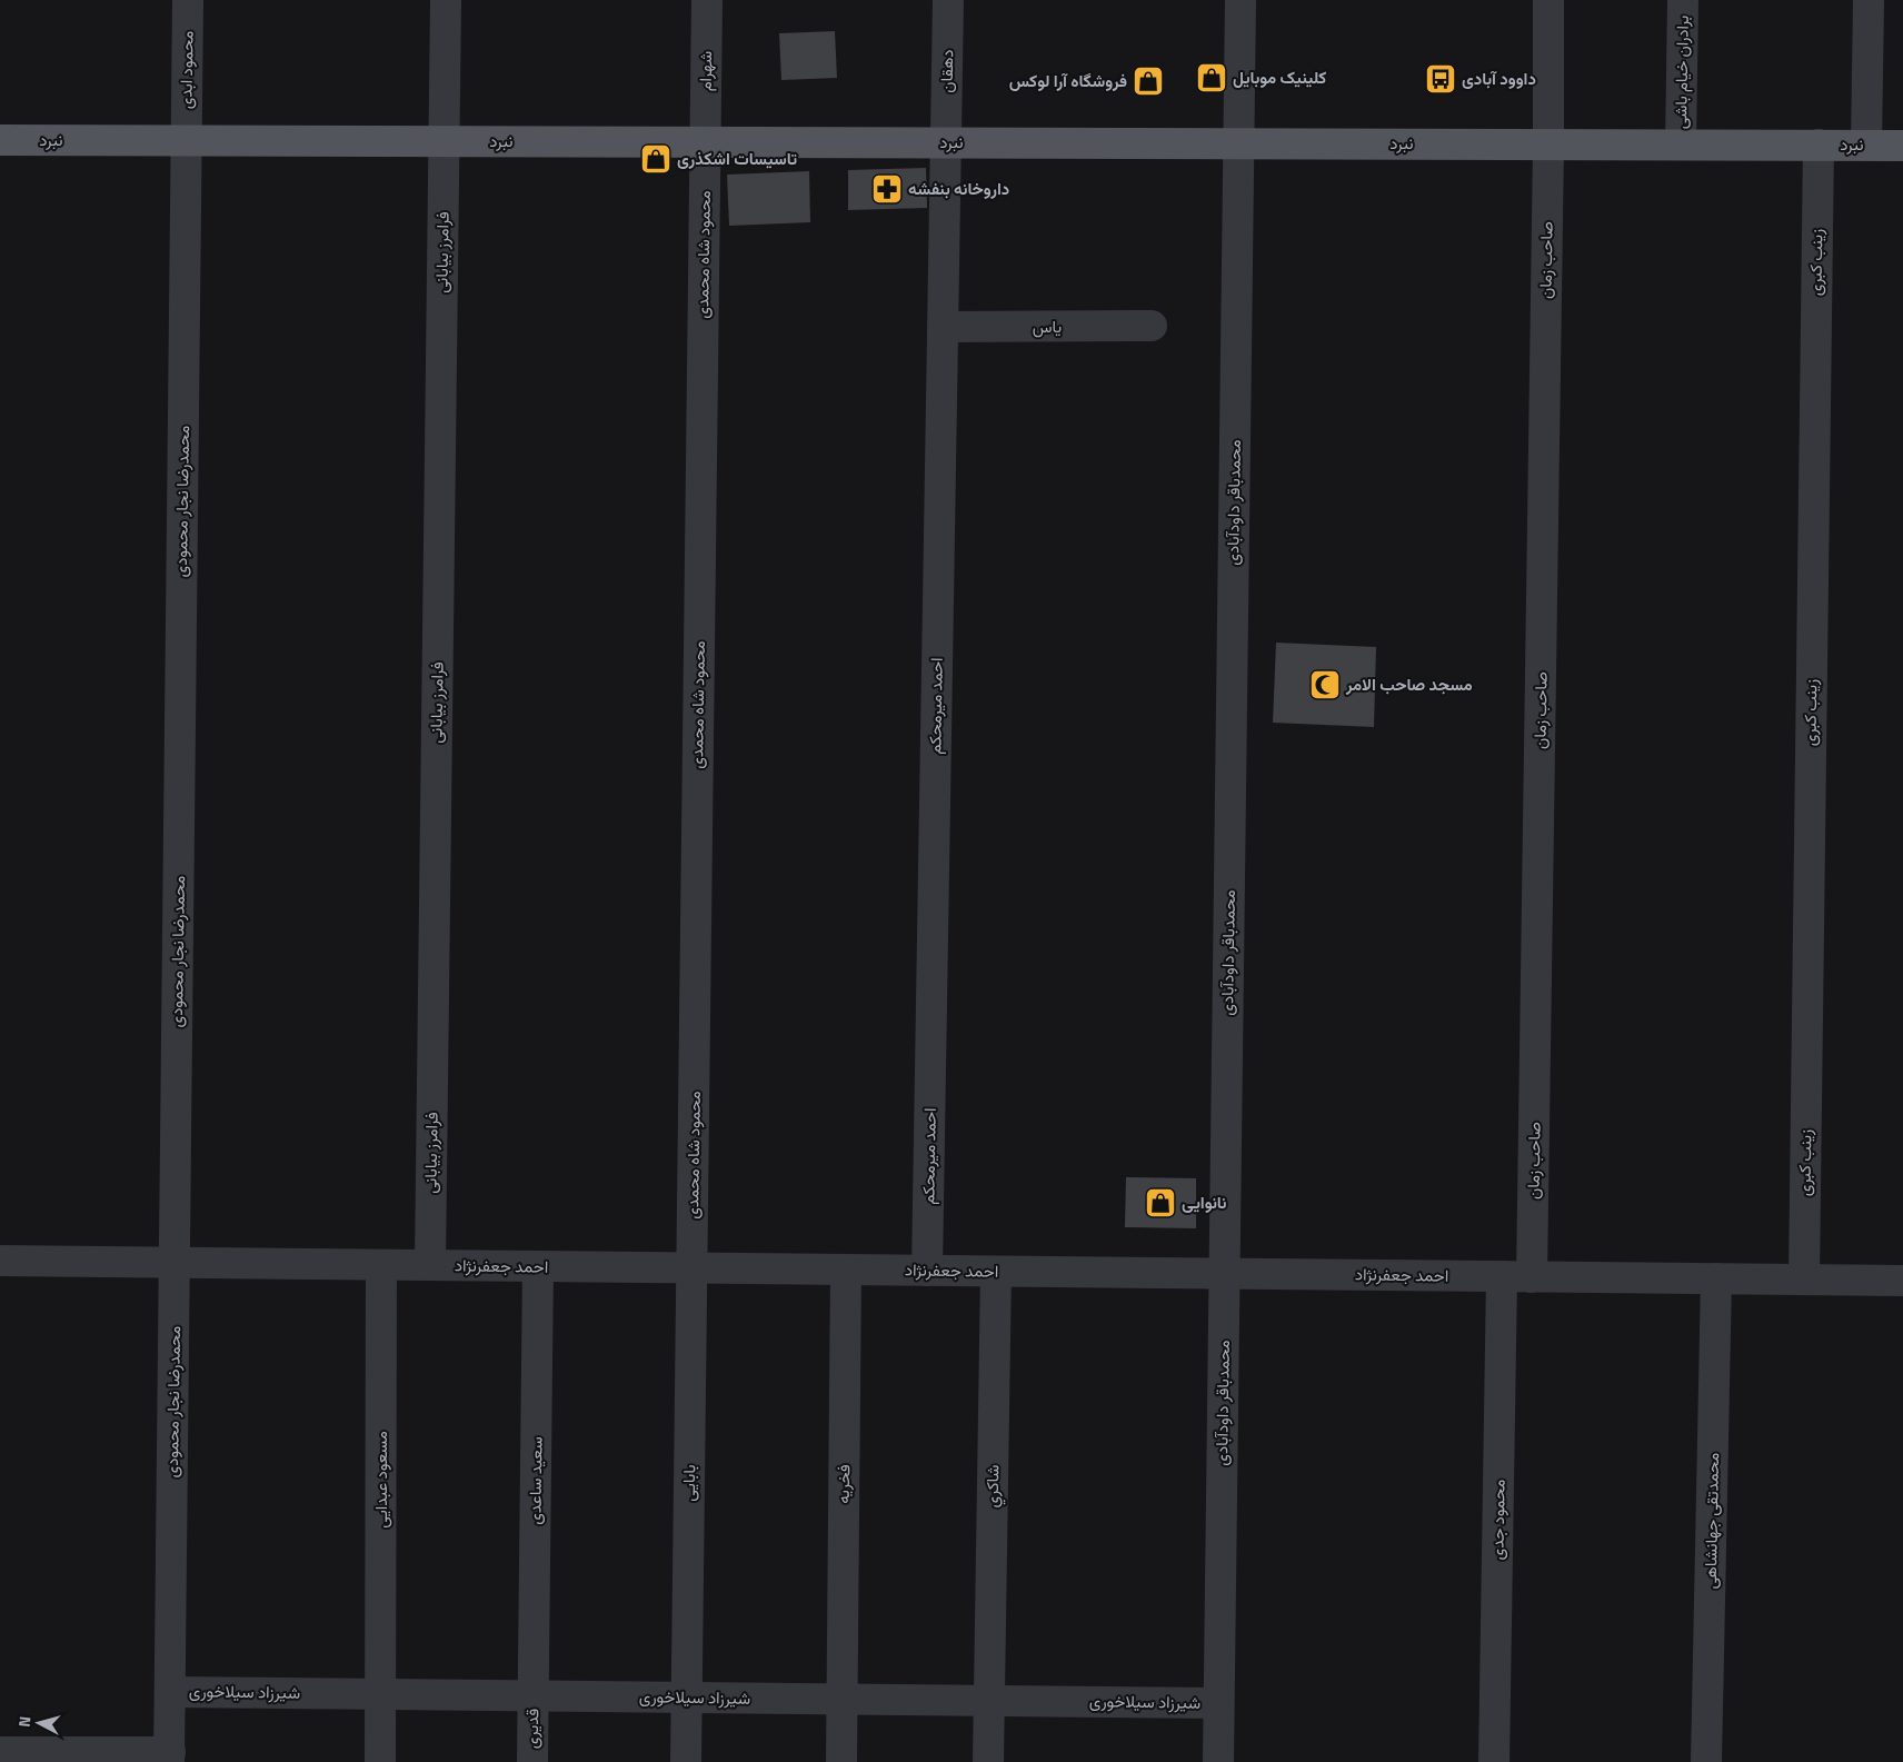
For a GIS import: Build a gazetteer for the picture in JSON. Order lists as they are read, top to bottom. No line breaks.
{"streets":{"main road":["نبرد"],"street":["محمود ابدی","شهرام","دهقان","برادران خیام باشی","فرامرز بیابانی","محمود شاه محمدی","صاحب زمان","زینب کبری","یاس","محمدرضا نجار محمودی","محمدباقر داودآبادی","احمد میرمحکم","احمد جعفرنژاد","مسعود عبدایی","سعید ساعدی","بابایی","فخریه","شاكري","محمود جدی","محمدتقی جهانشاهی","شیرزاد سیلاخوری","قدیری"]},"crossings":[["محمود ابدی","نبرد"],["محمود ابدی","محمدرضا نجار محمودی"],["شهرام","نبرد"],["شهرام","محمود شاه محمدی"],["دهقان","نبرد"],["دهقان","احمد میرمحکم"],["برادران خیام باشی","نبرد"],["نبرد","فرامرز بیابانی"],["نبرد","محمود شاه محمدی"],["نبرد","صاحب زمان"],["نبرد","زینب کبری"],["نبرد","محمدرضا نجار محمودی"],["نبرد","محمدباقر داودآبادی"],["نبرد","احمد میرمحکم"],["فرامرز بیابانی","احمد جعفرنژاد"],["محمود شاه محمدی","احمد جعفرنژاد"],["محمود شاه محمدی","بابایی"],["صاحب زمان","احمد جعفرنژاد"],["زینب کبری","احمد جعفرنژاد"],["یاس","احمد میرمحکم"],["محمدرضا نجار محمودی","احمد جعفرنژاد"],["محمدرضا نجار محمودی","شیرزاد سیلاخوری"],["محمدباقر داودآبادی","احمد جعفرنژاد"],["محمدباقر داودآبادی","شیرزاد سیلاخوری"],["احمد میرمحکم","احمد جعفرنژاد"],["احمد جعفرنژاد","مسعود عبدایی"],["احمد جعفرنژاد","سعید ساعدی"],["احمد جعفرنژاد","بابایی"],["احمد جعفرنژاد","فخریه"],["احمد جعفرنژاد","شاكري"],["احمد جعفرنژاد","محمود جدی"],["احمد جعفرنژاد","محمدتقی جهانشاهی"],["مسعود عبدایی","شیرزاد سیلاخوری"],["سعید ساعدی","شیرزاد سیلاخوری"],["سعید ساعدی","قدیری"],["بابایی","شیرزاد سیلاخوری"],["فخریه","شیرزاد سیلاخوری"],["شاكري","شیرزاد سیلاخوری"],["شیرزاد سیلاخوری","قدیری"]],"places":{"shop":["کلینیک موبایل","فروشگاه آرا لوکس","تاسیسات اشکذری","نانوایی"],"bus stop":["داوود آبادی"],"pharmacy":["داروخانه بنفشه"],"mosque":["مسجد صاحب الامر"]},"north":"left"}
